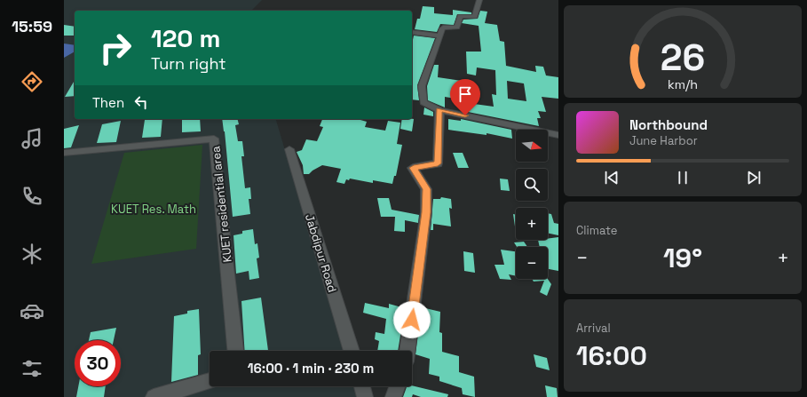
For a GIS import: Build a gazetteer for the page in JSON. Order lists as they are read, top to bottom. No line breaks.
{"streets":{"street":["KUET residential area","Jabdipur Road"]},"parks":["KUET Res. Math"],"north":"right","page":{"tabs":"15:59","turn":["120 m","Turn right"],"then":"Then","song":["Northbound","June Harbor"],"map_buttons":["+","−"],"tile":["Climate",["Arrival","16:00"]],"heat":["−","19°","+"],"limit":"30","trip":"16:00 · 1 min · 230 m","gauge":["26","km/h"]}}
